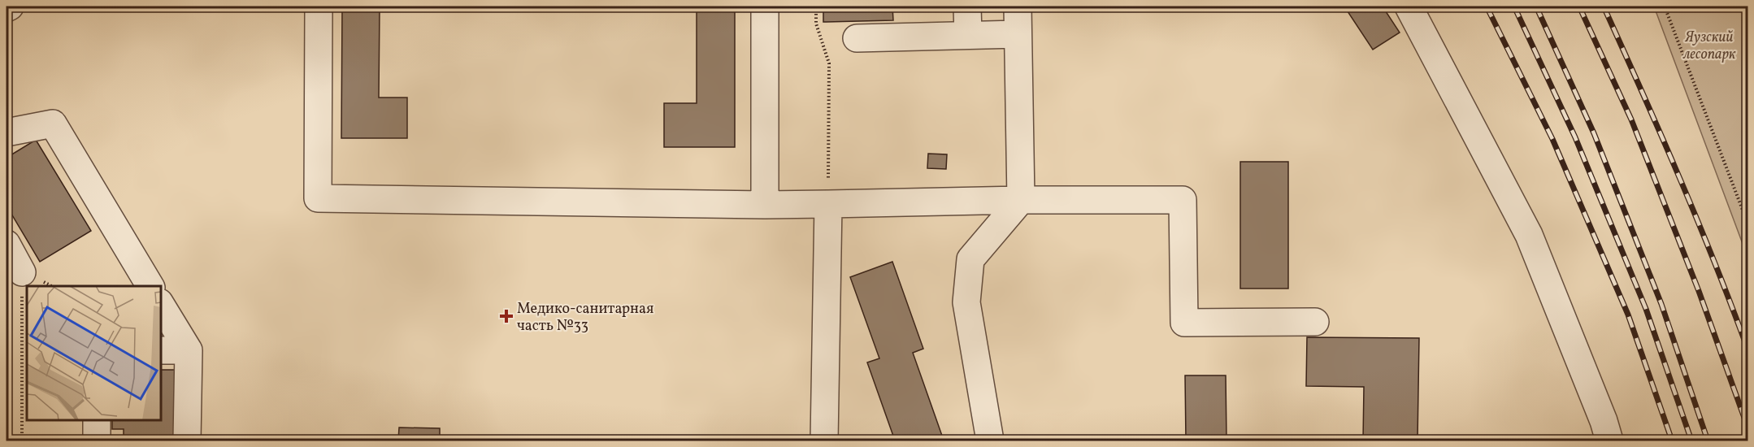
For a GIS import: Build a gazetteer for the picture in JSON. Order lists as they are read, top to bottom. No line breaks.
{"parks":["Яузский лесопарк"],"places":{"health":["Медико-санитарная часть №33"]}}
